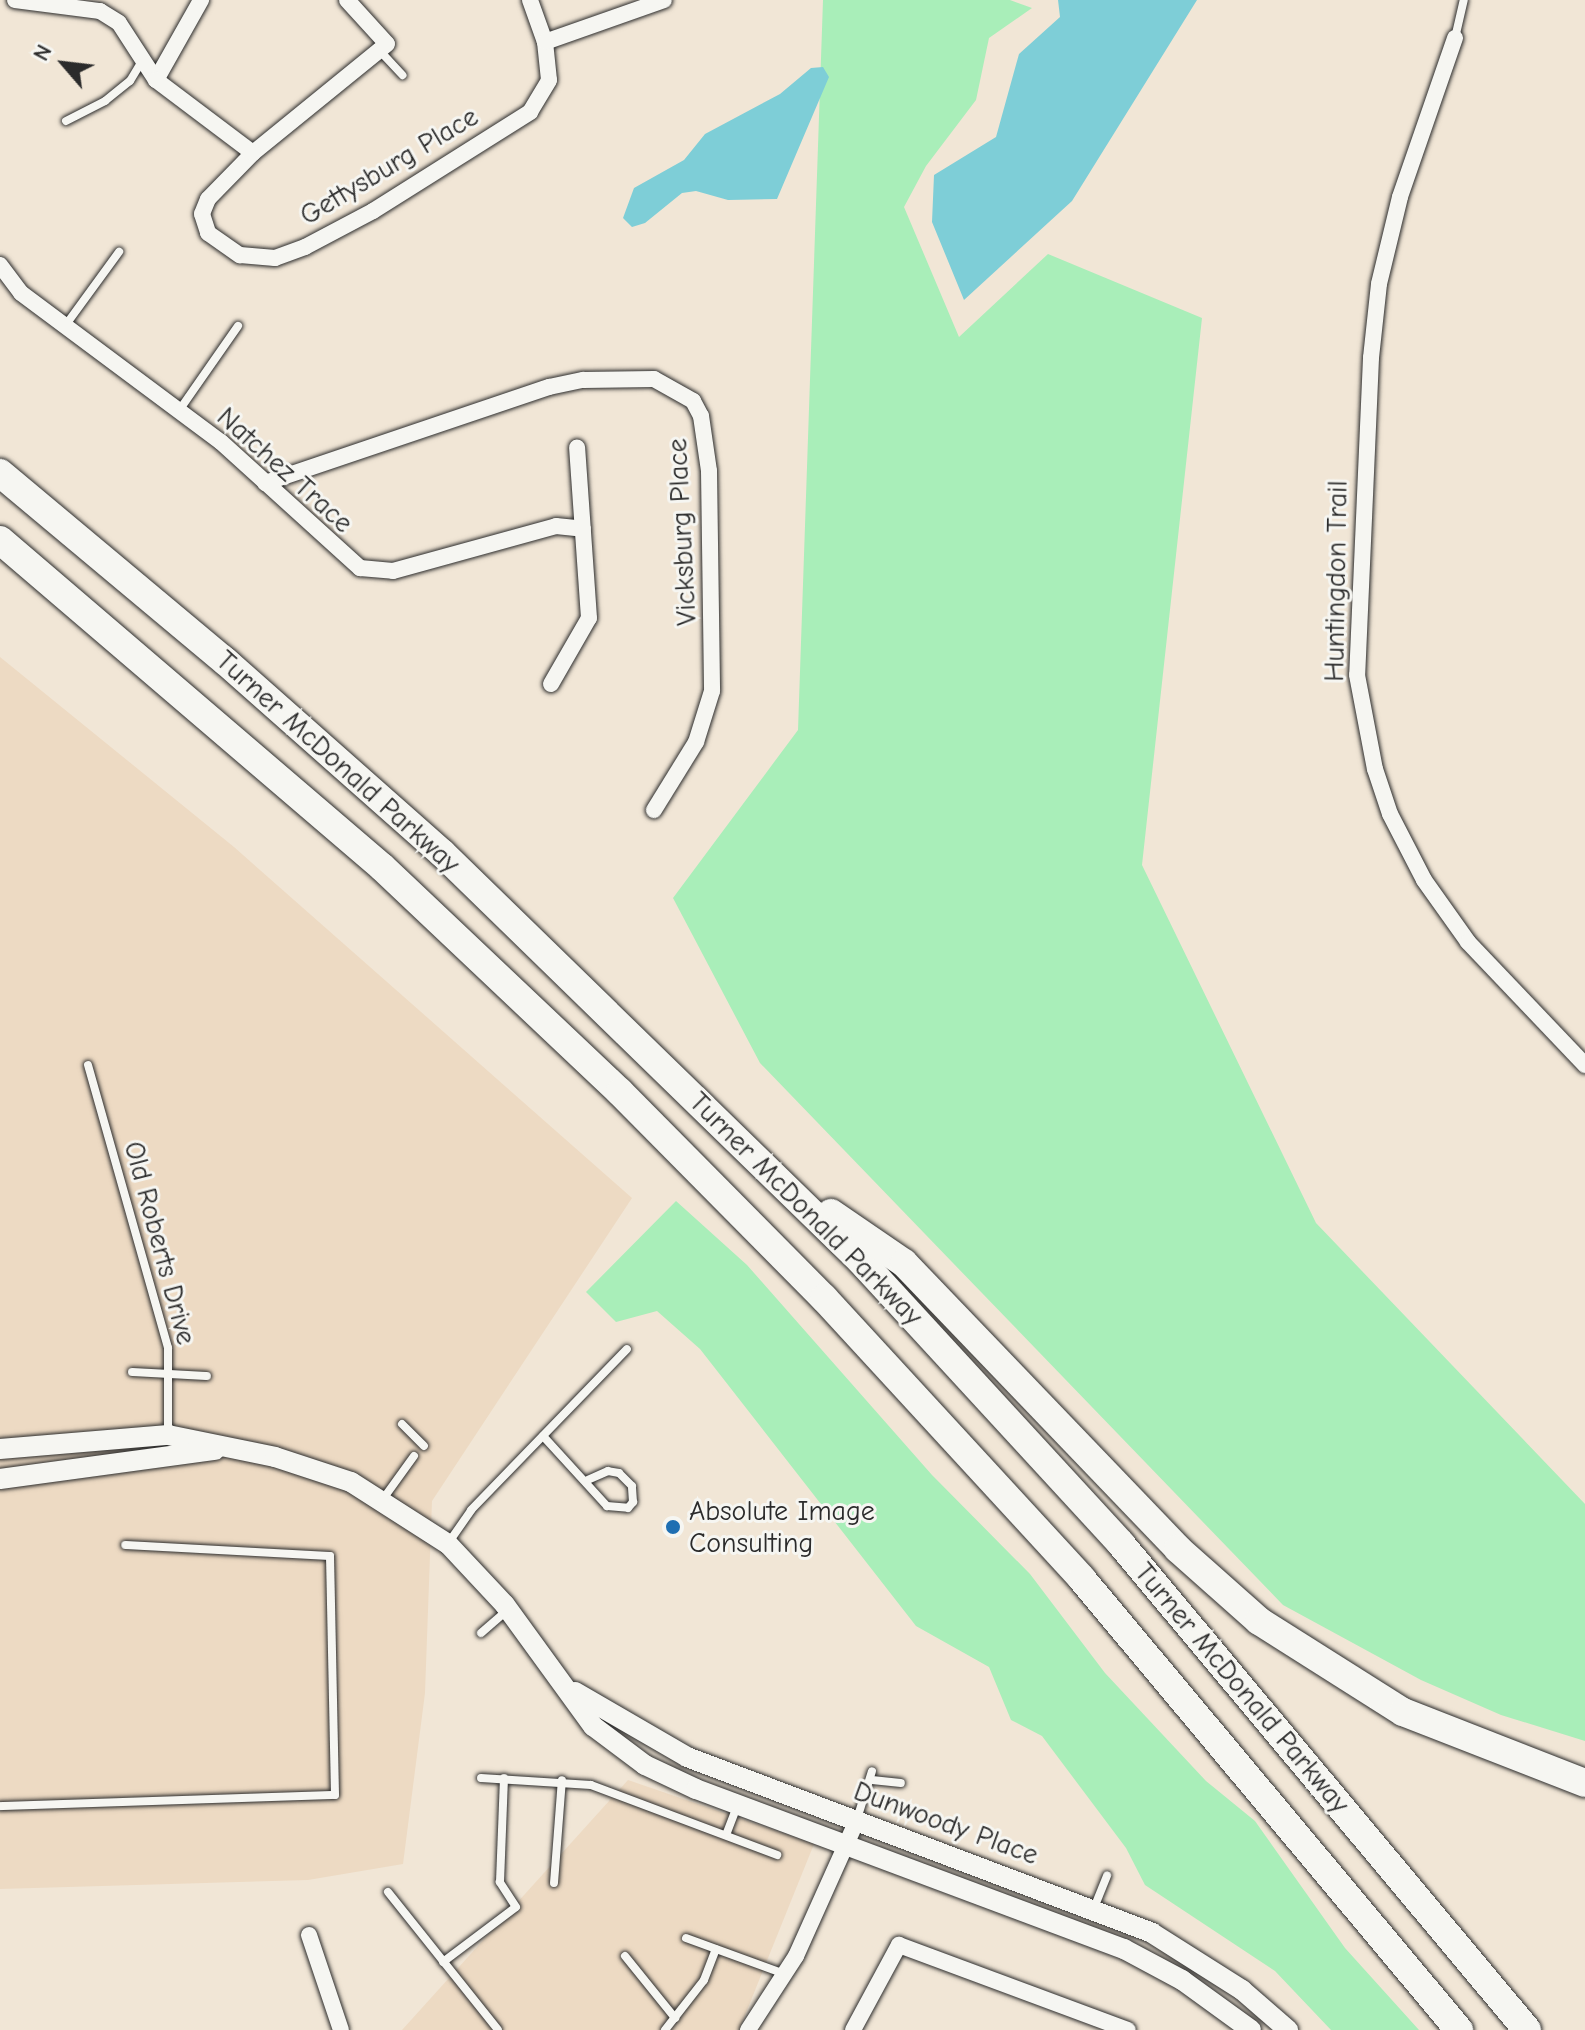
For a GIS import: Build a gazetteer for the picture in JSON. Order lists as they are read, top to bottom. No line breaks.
{"streets":{"highway":["Turner McDonald Parkway"],"street":["Gettysburg Place","Natchez Trace","Vicksburg Place","Huntingdon Trail","Dunwoody Place"],"lane":["Old Roberts Drive"]},"crossings":[["Natchez Trace","Vicksburg Place"],["Old Roberts Drive","Dunwoody Place"]],"places":["Absolute Image Consulting"],"north":"top left"}
